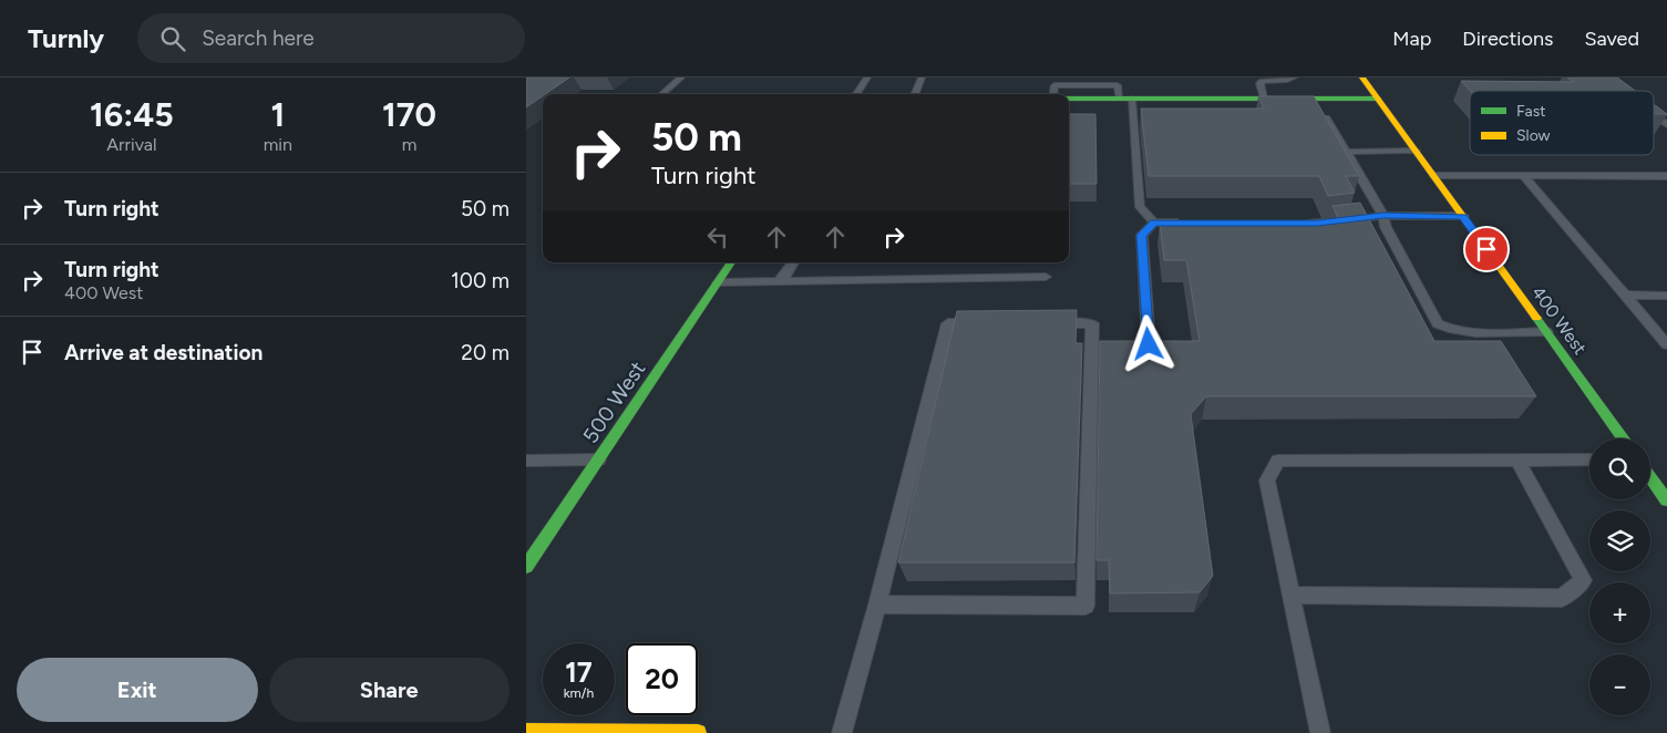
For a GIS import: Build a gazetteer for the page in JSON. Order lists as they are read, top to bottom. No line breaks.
{"streets":{"street":["400 West","500 West"]},"legend":["Fast","Slow"],"page":{"header":"Turnly","search":"Search here","nav":["Map","Directions","Saved"],"eta":["16:45","Arrival","1","min","170","m"],"turn":["50 m","Turn right"],"list":[{"name":"Turn right","value":"50 m"},{"name":"Turn right","note":"400 West","value":"100 m"},{"name":"Arrive at destination","value":"20 m"}],"map_buttons":["+","−"],"speed":"17 km/h","limit":"20","buttons":["Exit","Share"]}}
